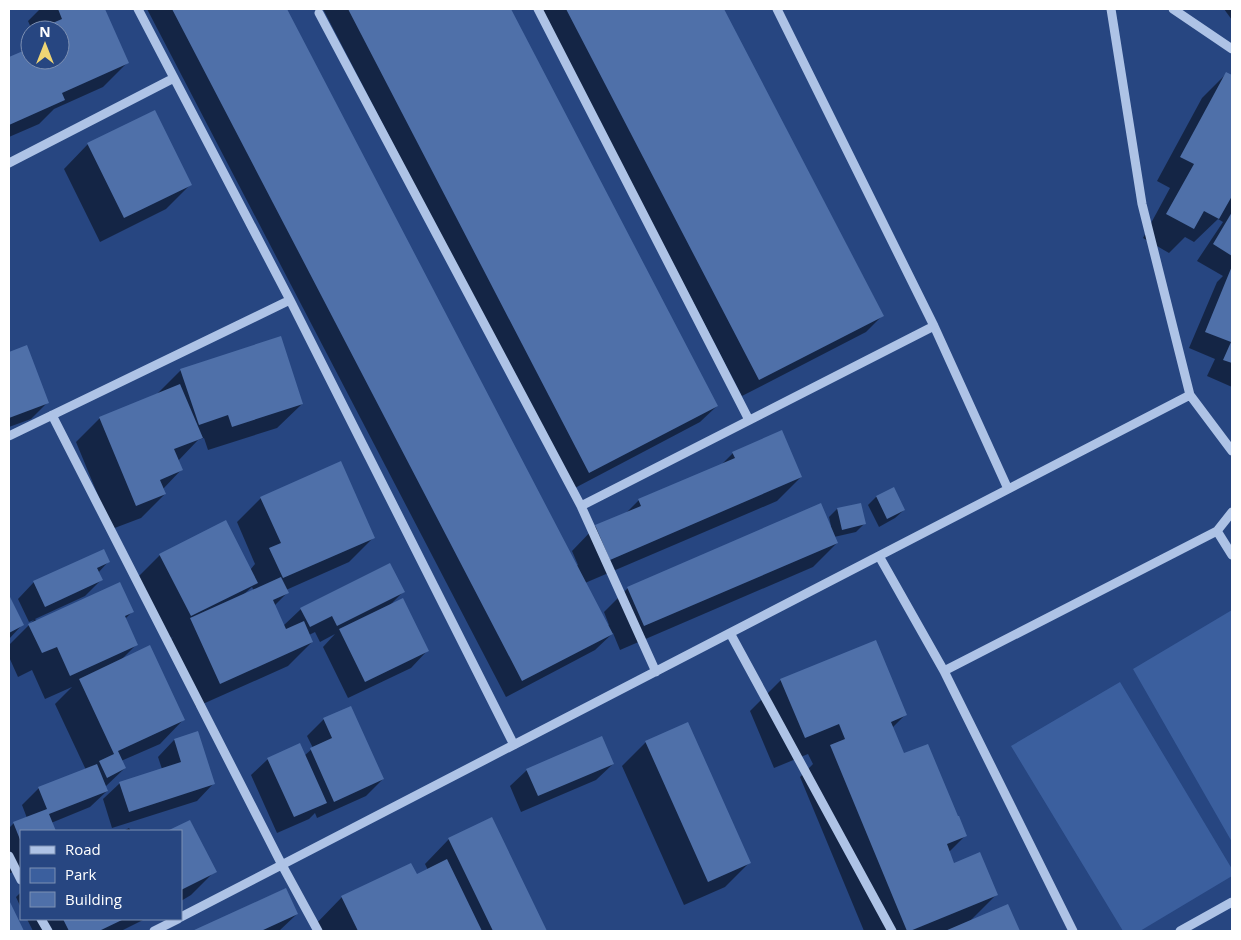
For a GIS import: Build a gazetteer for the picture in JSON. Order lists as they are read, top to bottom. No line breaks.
{"legend":["Road","Park","Building"],"north":"top"}
